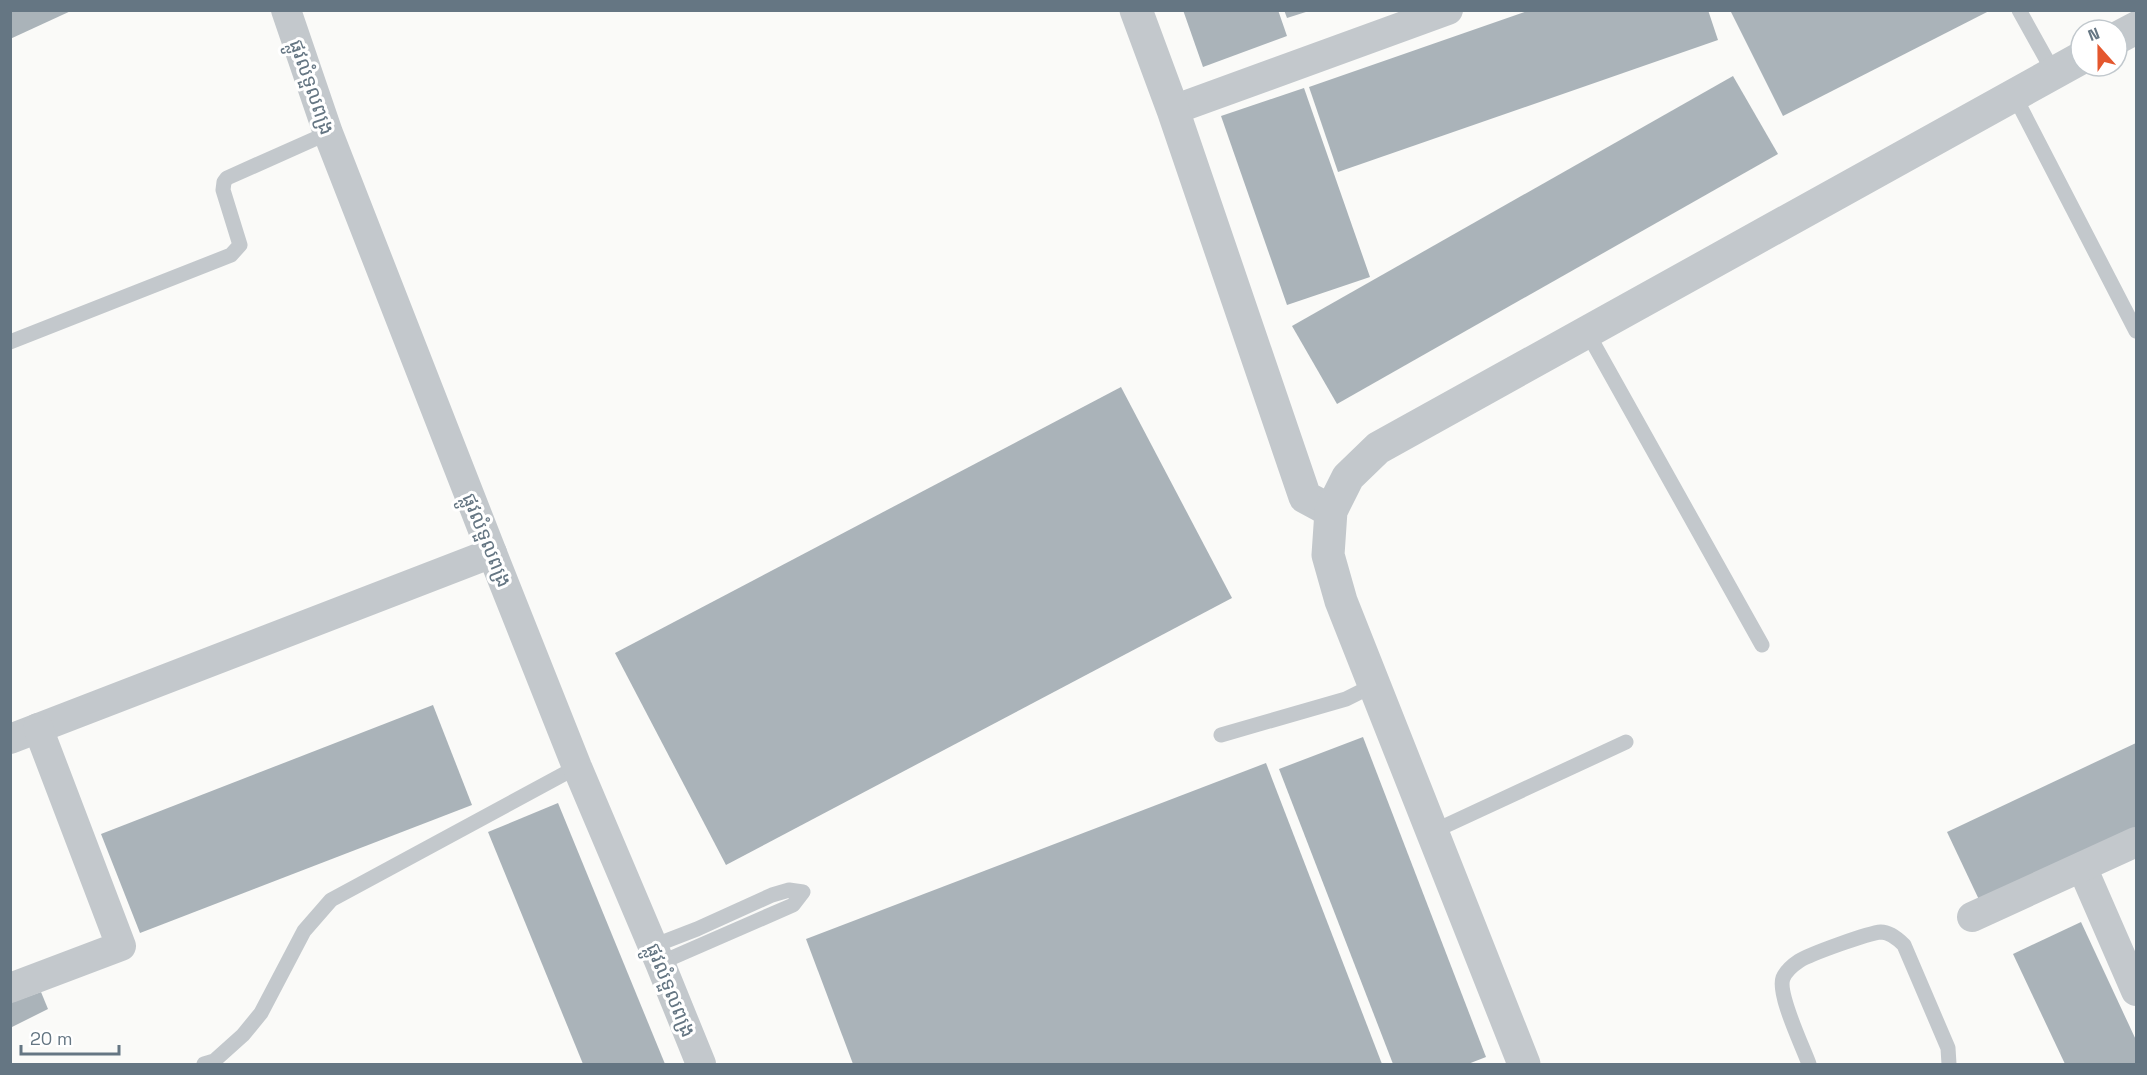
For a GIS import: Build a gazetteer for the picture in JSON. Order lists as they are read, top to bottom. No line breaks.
{"streets":{"street":["ផ្លូវលំទួលពង្រ"]},"scale_bar":"20 m","north":"top"}
